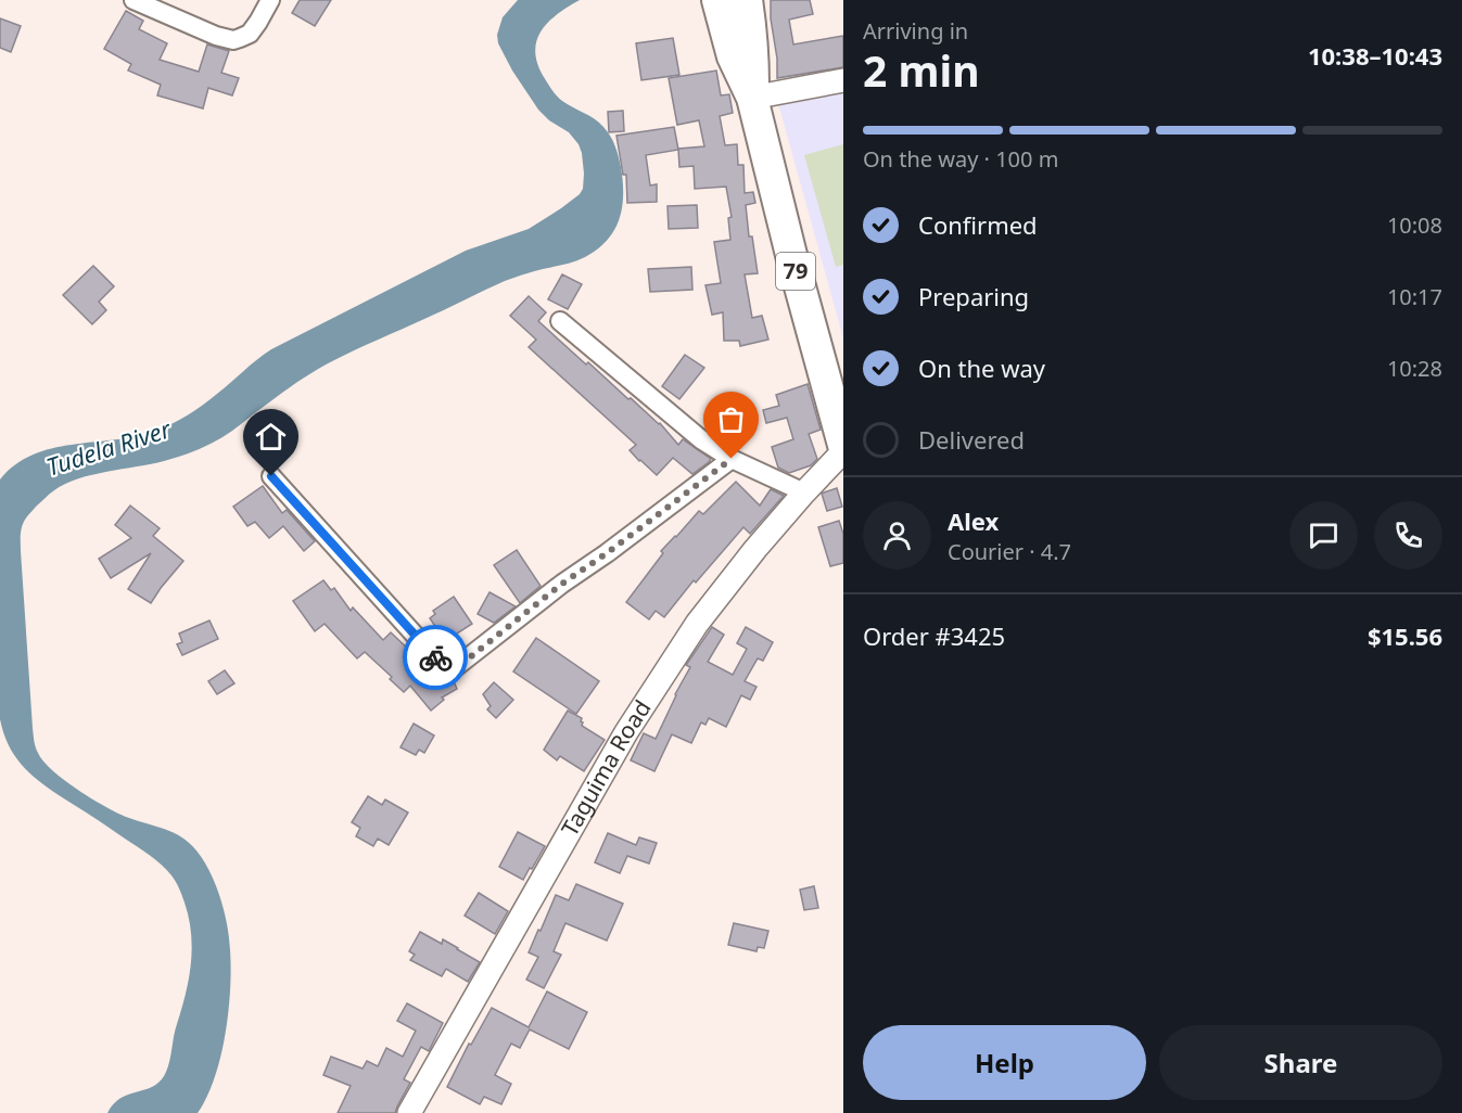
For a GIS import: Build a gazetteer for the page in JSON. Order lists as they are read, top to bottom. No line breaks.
{"streets":{"highway":["79"],"street":["Taguima Road"]},"water":["Tudela River"],"page":{"heading":["2 min","Arriving in","10:38–10:43"],"panel":["Alex","Courier · 4.7","Order #3425","$15.56"],"bar":"On the way · 100 m","list":[["Confirmed","10:08"],["Preparing","10:17"],["On the way","10:28"],"Delivered"],"buttons":["Help","Share"]}}
